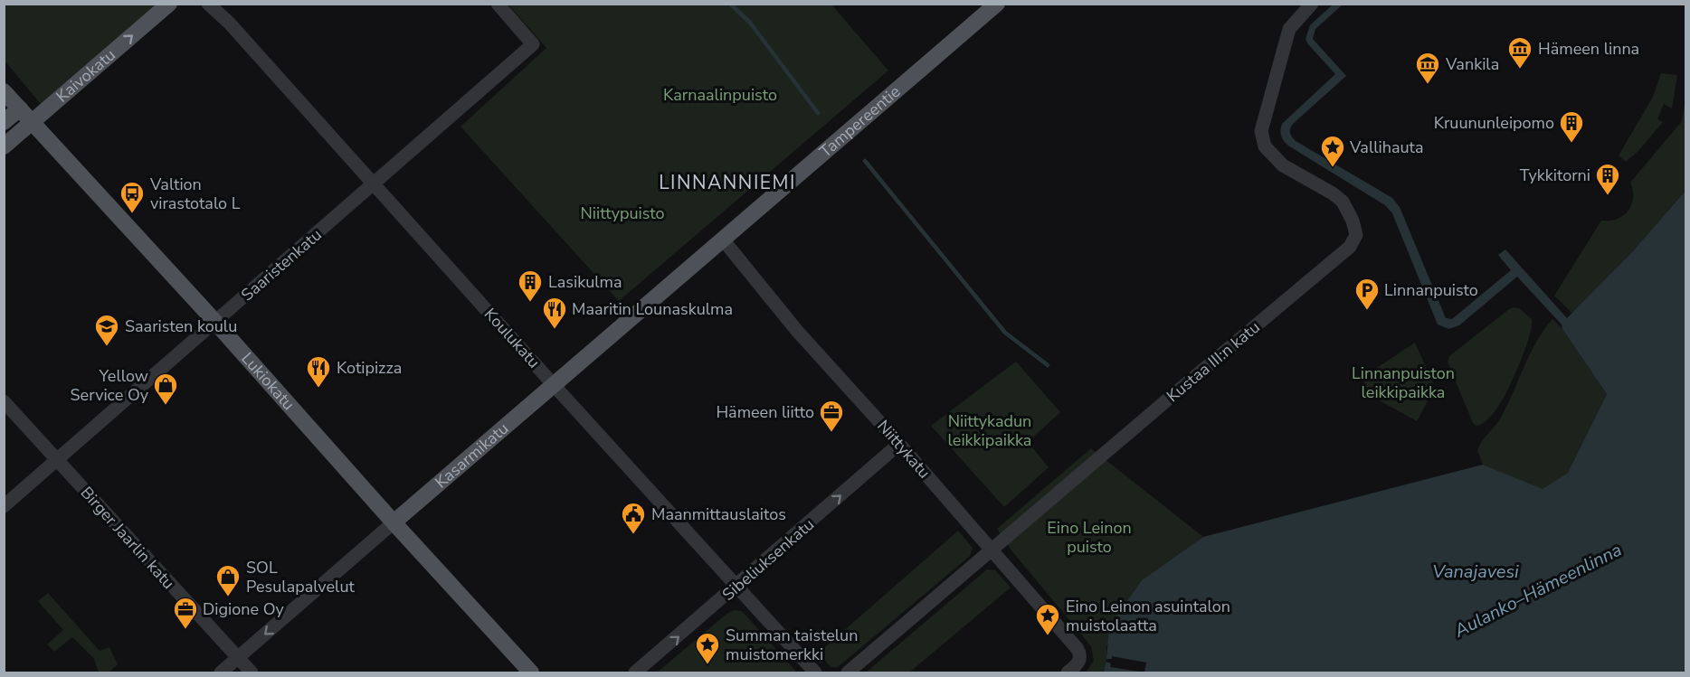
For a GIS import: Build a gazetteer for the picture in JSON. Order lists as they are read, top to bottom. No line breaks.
{"streets":{"main road":["Kaivokatu","Tampereentie","Lukiokatu","Kasarmikatu"],"street":["Saaristenkatu","Koulukatu","Kustaa III:n katu","Niittykatu","Birger Jaarlin katu","Sibeliuksenkatu"]},"crossings":[["Kaivokatu","Lukiokatu"],["Tampereentie","Niittykatu"],["Tampereentie","Kasarmikatu"],["Saaristenkatu","Koulukatu"],["Saaristenkatu","Lukiokatu"],["Saaristenkatu","Birger Jaarlin katu"],["Koulukatu","Kasarmikatu"],["Koulukatu","Sibeliuksenkatu"],["Kustaa III:n katu","Niittykatu"],["Lukiokatu","Kasarmikatu"],["Niittykatu","Kasarmikatu"],["Niittykatu","Sibeliuksenkatu"],["Kasarmikatu","Birger Jaarlin katu"]],"one_way":["Kaivokatu","Sibeliuksenkatu"],"districts":["LINNANNIEMI"],"water":["Vanajavesi","Aulanko–Hämeenlinna"],"parks":["Karnaalinpuisto","Niittypuisto","Linnanpuiston leikkipaikka","Niittykadun leikkipaikka","Eino Leinon puisto"],"places":{"museum":["Hämeen linna","Vankila"],"building":["Kruununleipomo","Tykkitorni","Lasikulma"],"place":["Vallihauta","Eino Leinon asuintalon muistolaatta","Summan taistelun muistomerkki"],"bus stop":["Valtion virastotalo L"],"parking":["Linnanpuisto"],"restaurant":["Maaritin Lounaskulma","Kotipizza"],"school or university":["Saaristen koulu"],"shop":["Yellow Service Oy","SOL Pesulapalvelut"],"office":["Hämeen liitto","Digione Oy"],"public building":["Maanmittauslaitos"]}}
